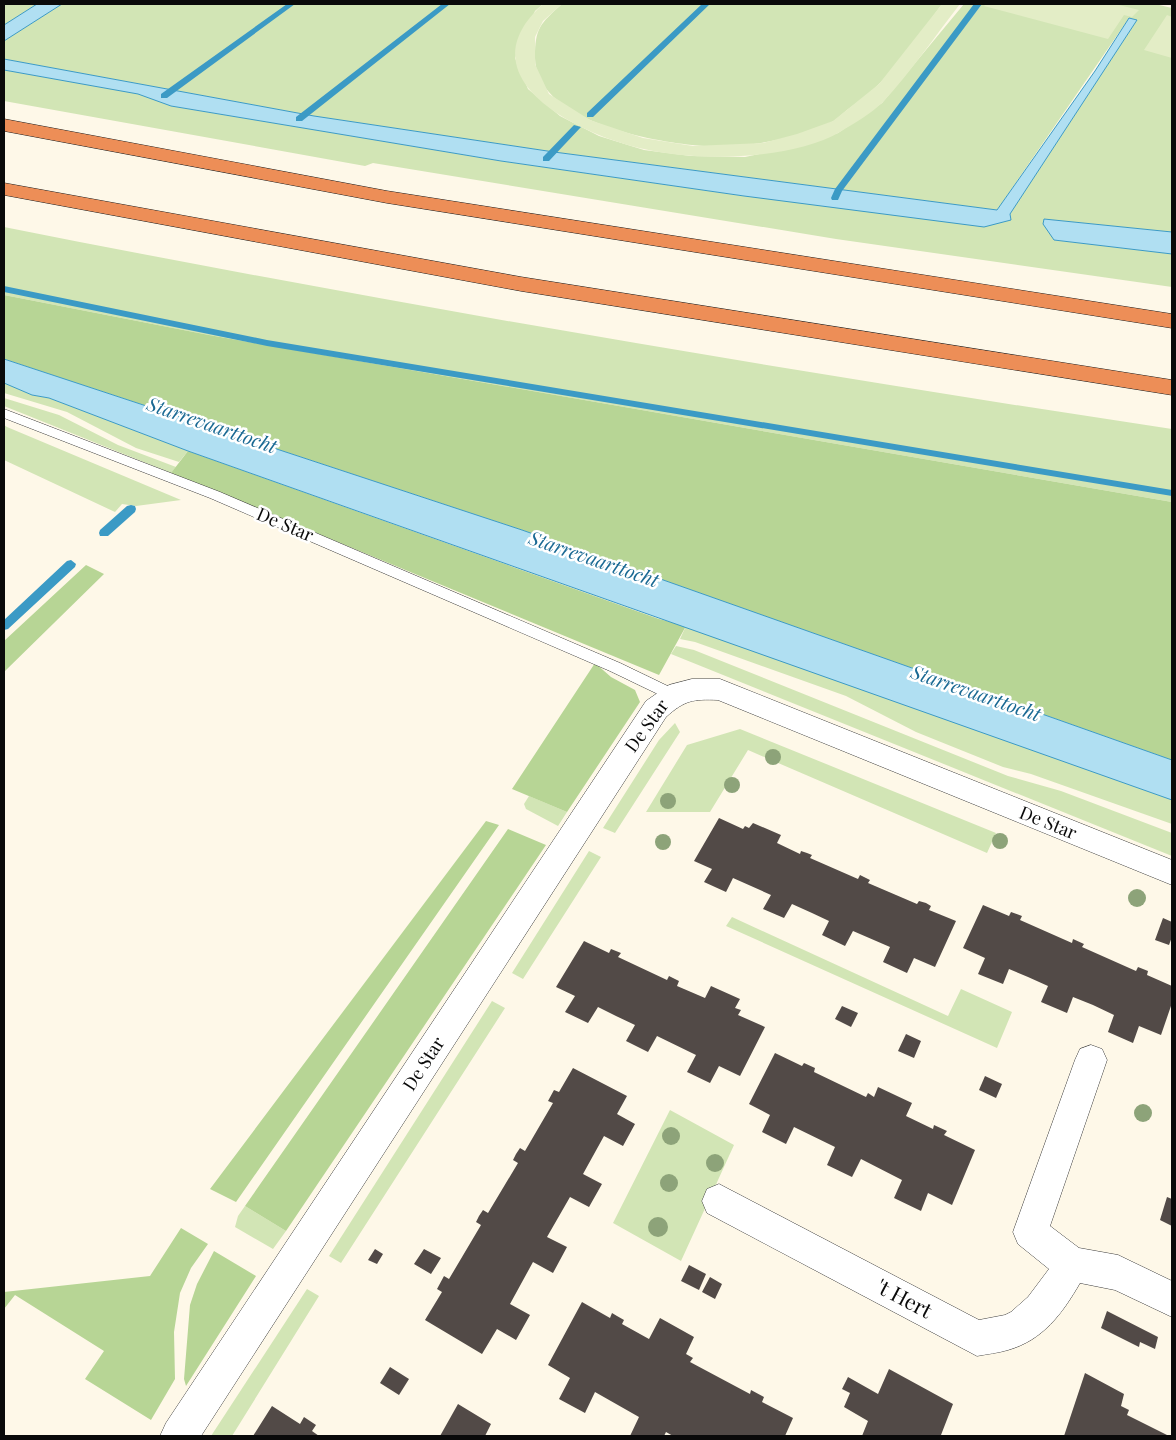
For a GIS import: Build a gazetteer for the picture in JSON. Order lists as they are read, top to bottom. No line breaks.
{"streets":{"street":["De Star","'t Hert"]},"water":["Starrevaarttocht"]}
